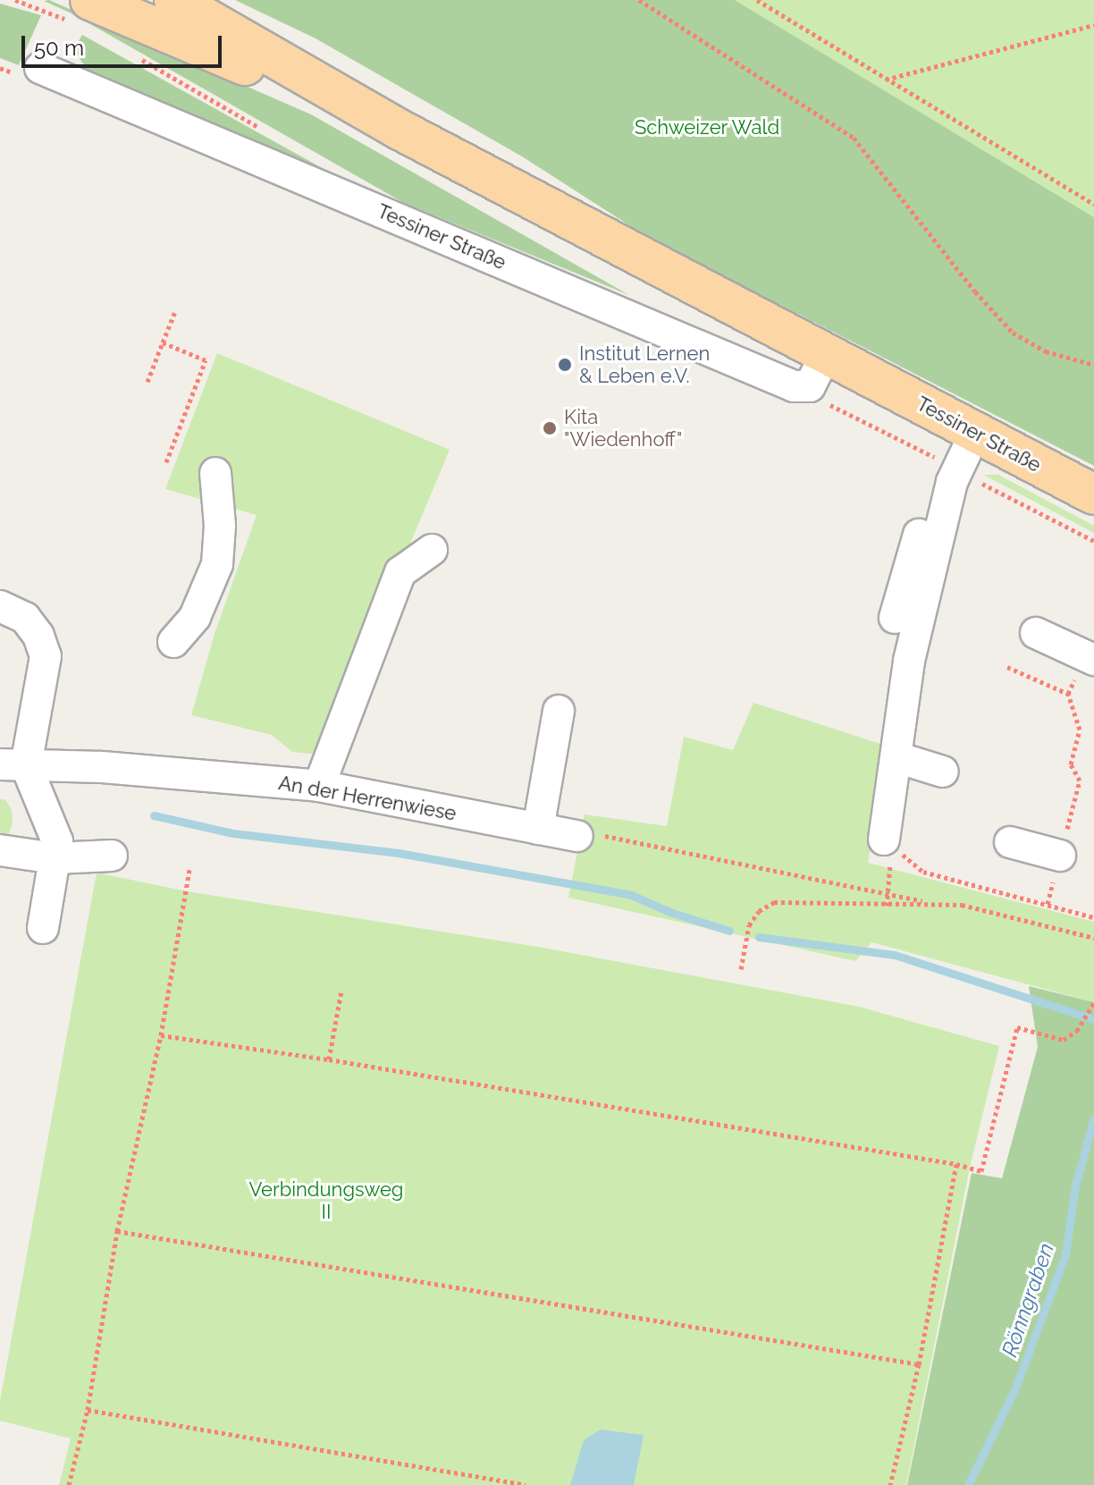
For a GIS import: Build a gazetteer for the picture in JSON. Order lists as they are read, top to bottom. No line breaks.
{"streets":{"main road":["Tessiner Straße"],"street":["An der Herrenwiese"]},"water":["Rönngraben"],"parks":["Schweizer Wald","Verbindungsweg II"],"places":["Institut Lernen & Leben e.V.","Kita \"Wiedenhoff\""],"scale_bar":"50 m"}
